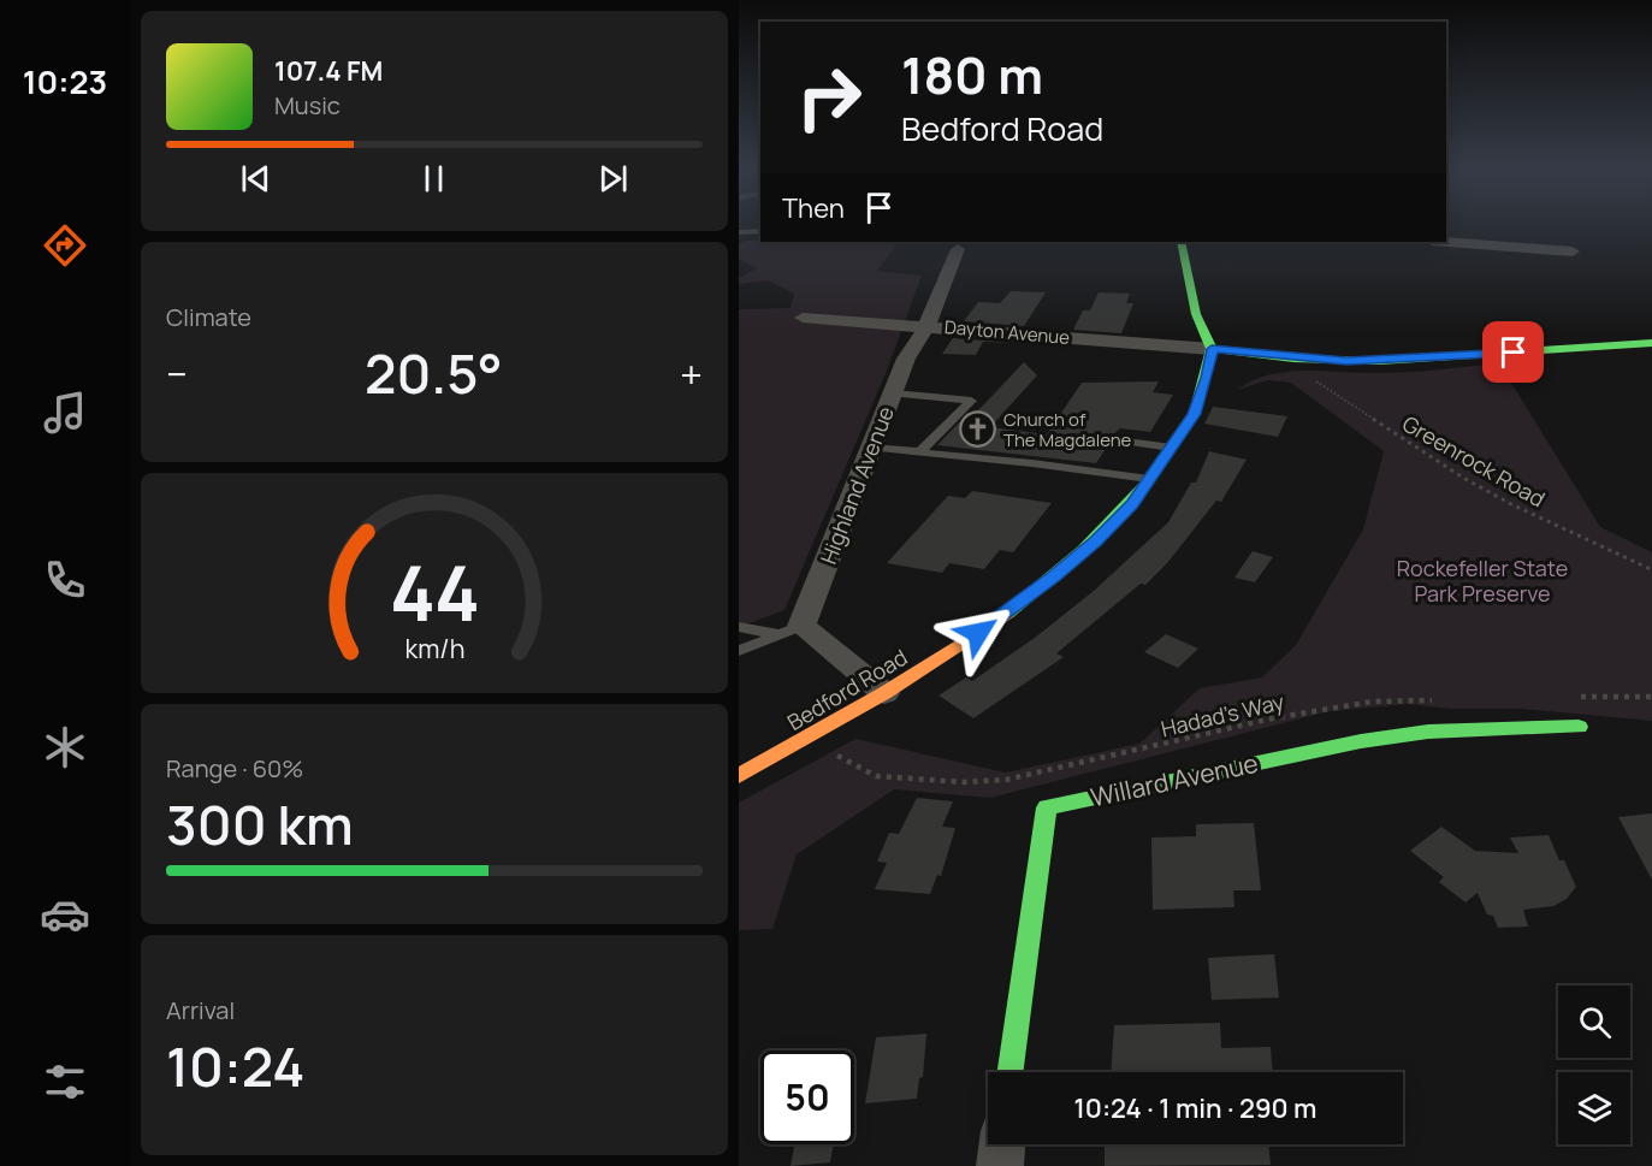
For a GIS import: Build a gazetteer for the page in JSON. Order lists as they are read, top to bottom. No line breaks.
{"streets":{"main road":["Bedford Road","Willard Avenue"],"street":["Dayton Avenue","Highland Avenue"],"path":["Greenrock Road","Hadad's Way"]},"crossings":[["Dayton Avenue","Highland Avenue"],["Dayton Avenue","Bedford Road"],["Bedford Road","Hadad's Way"]],"parks":["Rockefeller State Park Preserve"],"places":{"church":["Church of The Magdalene"]},"page":{"tabs":"10:23","turn":["180 m","Bedford Road"],"song":["107.4 FM","Music"],"then":"Then","tile":["Climate",["Range · 60%","300 km"],["Arrival","10:24"]],"heat":["−","20.5°","+"],"limit":"50","trip":"10:24 · 1 min · 290 m","gauge":["44","km/h"]}}
